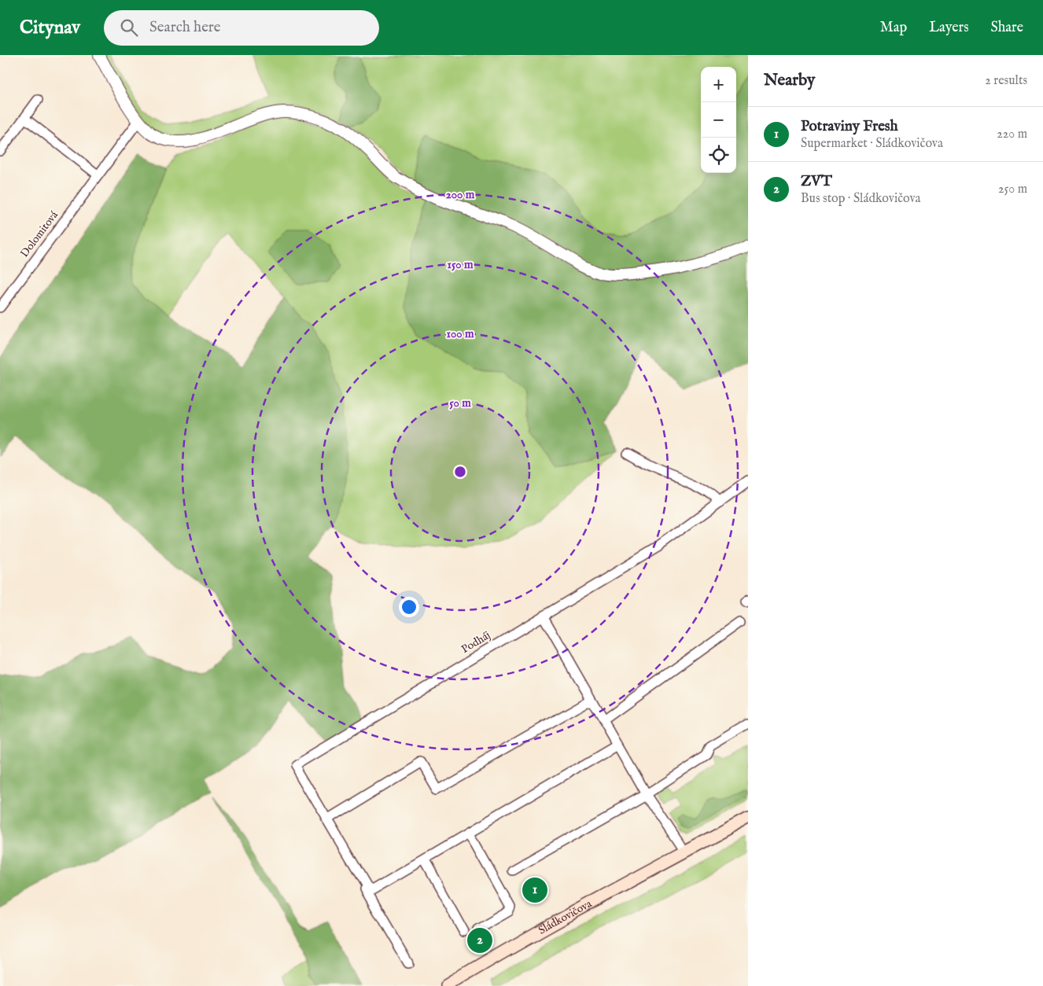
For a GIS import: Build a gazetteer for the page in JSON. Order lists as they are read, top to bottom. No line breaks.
{"streets":{"main road":["Sládkovičova"],"street":["Dolomitová","Podháj"]},"page":{"header":"Citynav","search":"Search here","nav":["Map","Layers","Share"],"heading":["Nearby","2 results"],"map_buttons":["+","−"],"list":[{"mark":"1","name":"Potraviny Fresh","note":"Supermarket · Sládkovičova","value":"220 m"},{"mark":"2","name":"ZVT","note":"Bus stop · Sládkovičova","value":"250 m"}],"pins":["1","2"]},"rings":["200 m","150 m","100 m","50 m"]}
